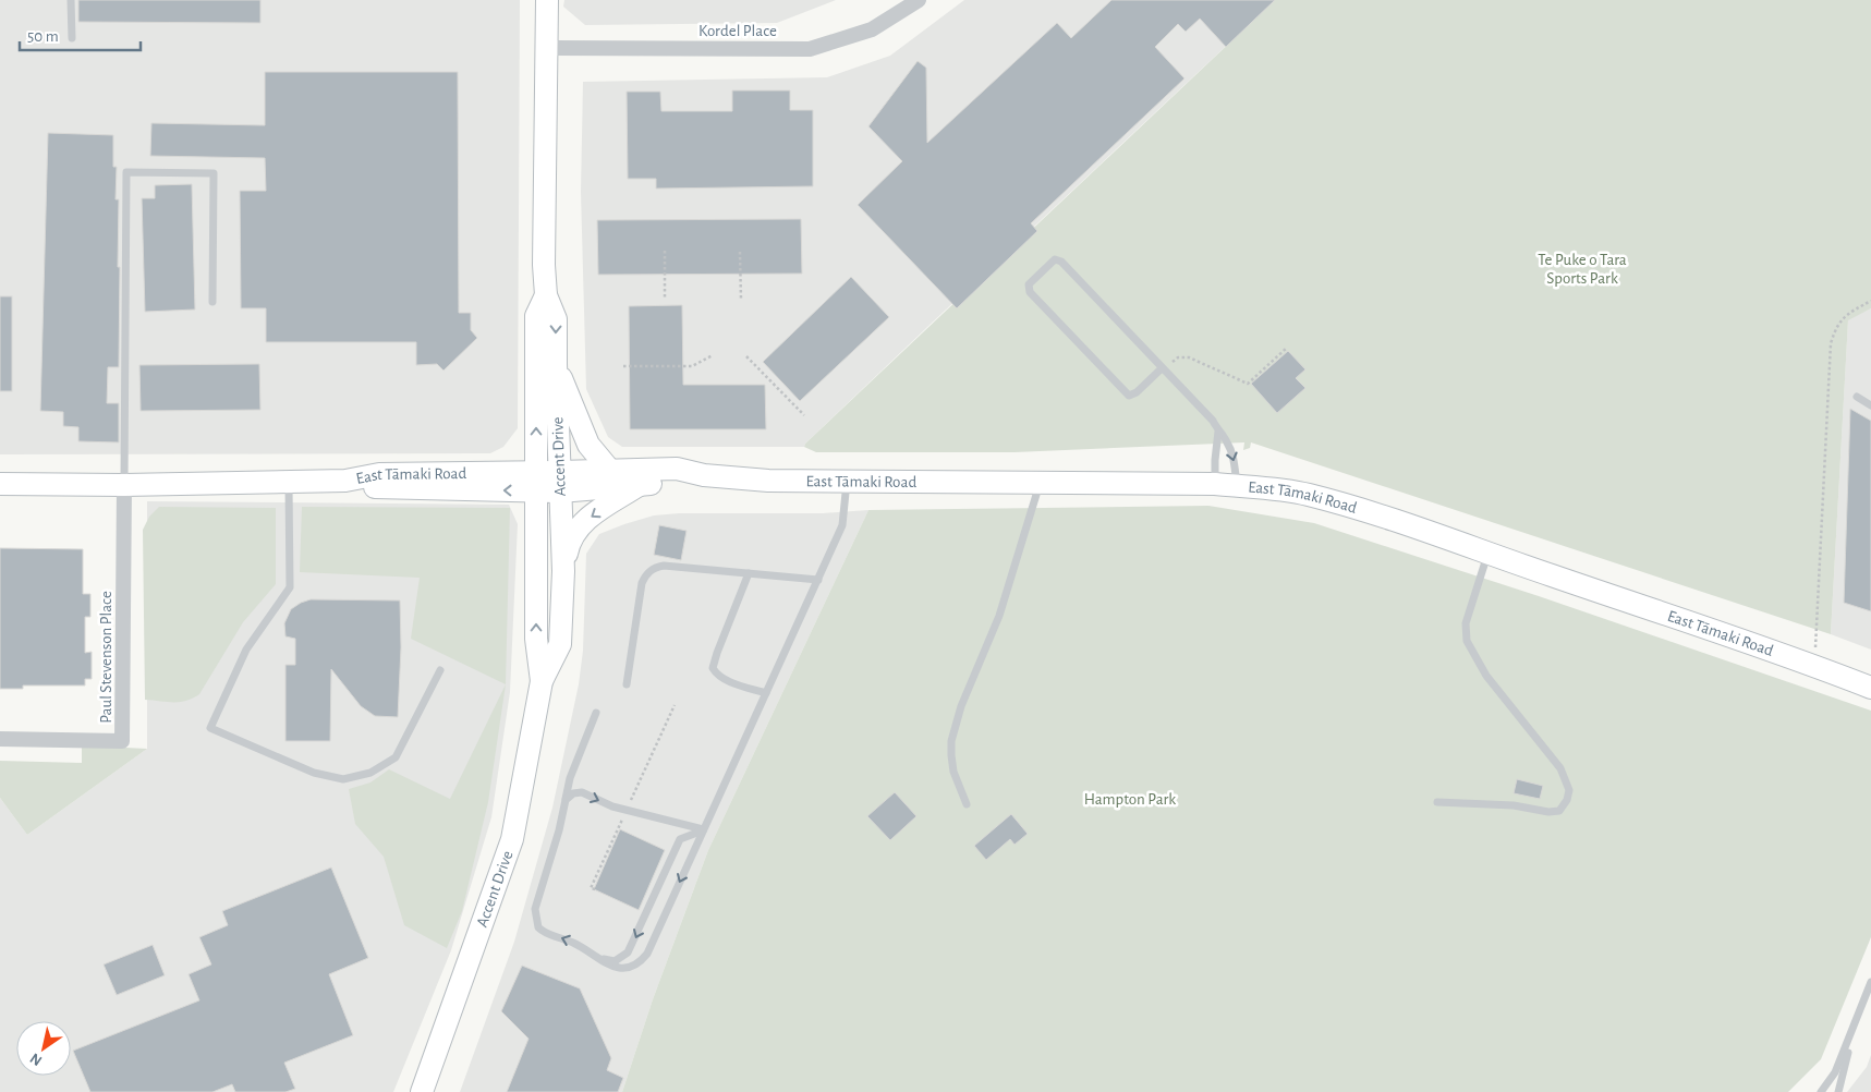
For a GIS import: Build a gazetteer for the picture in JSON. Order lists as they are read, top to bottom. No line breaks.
{"streets":{"main road":["Accent Drive","East Tāmaki Road"],"street":["Kordel Place","Paul Stevenson Place"]},"crossings":[["Kordel Place","Accent Drive"],["Accent Drive","East Tāmaki Road"],["East Tāmaki Road","Paul Stevenson Place"]],"parks":["Te Puke o Tara Sports Park","Hampton Park"],"scale_bar":"50 m","north":"bottom left"}
